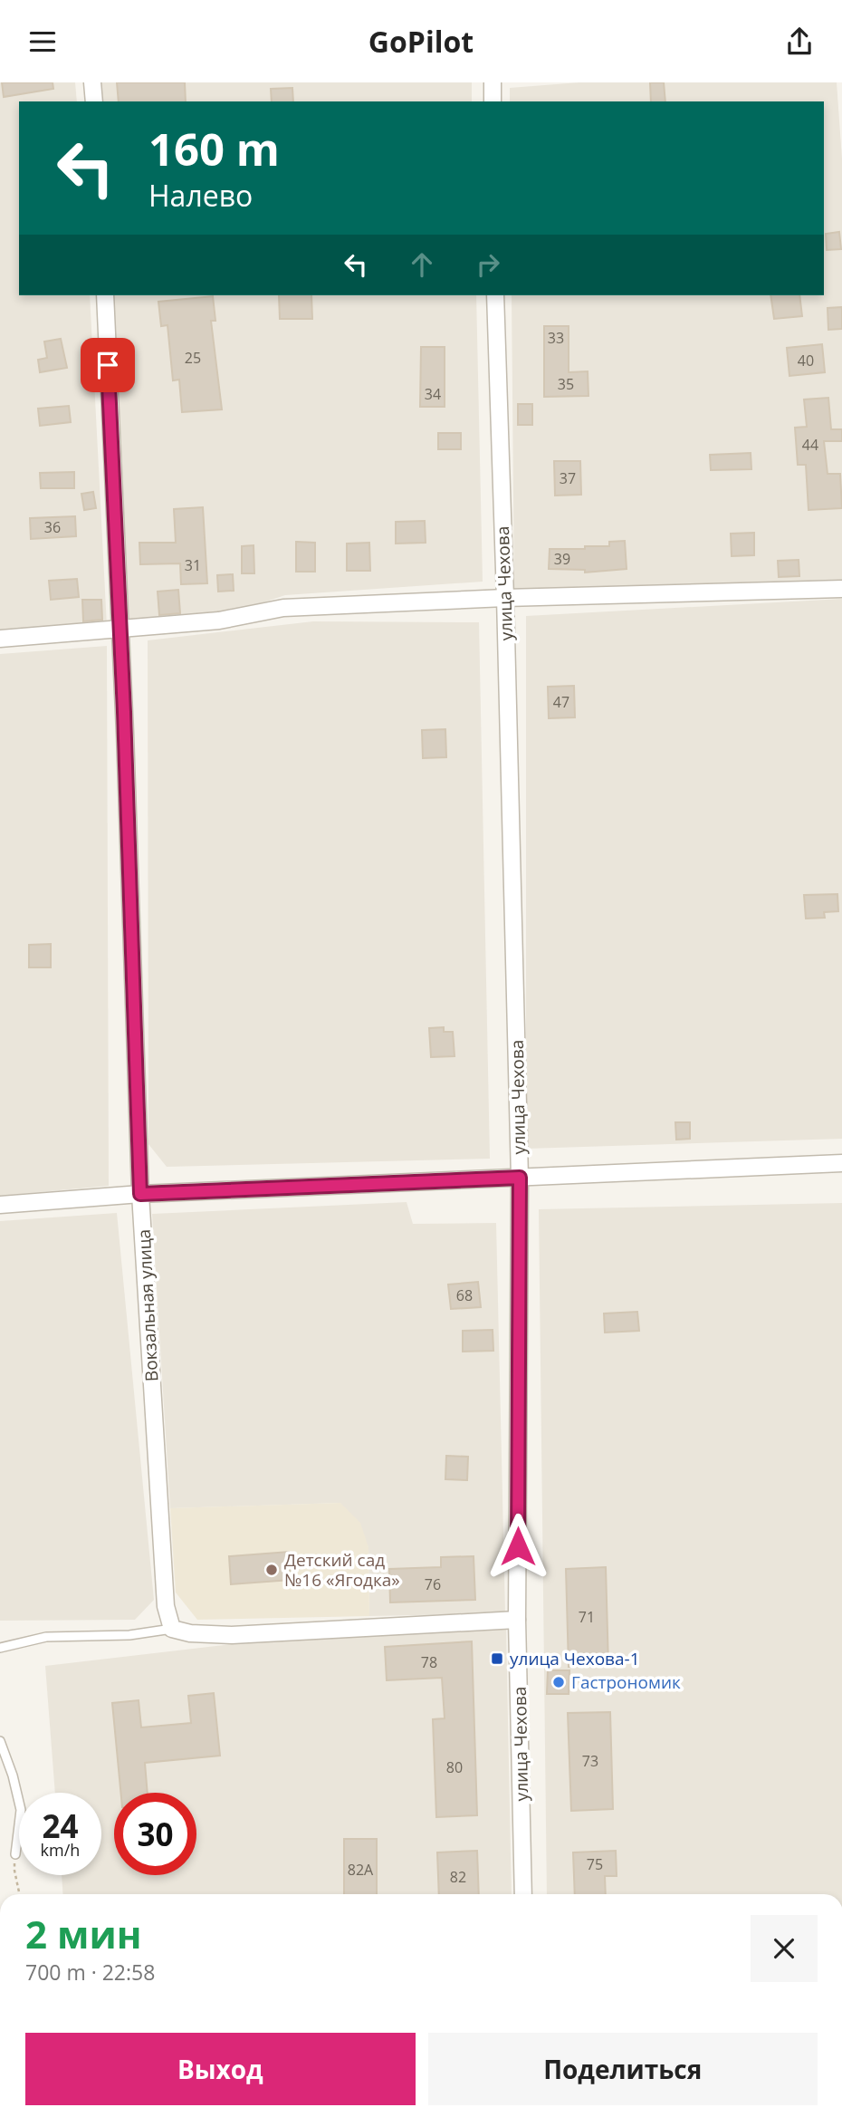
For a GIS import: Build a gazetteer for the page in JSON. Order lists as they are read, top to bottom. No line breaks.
{"streets":{"street":["улица Чехова","Вокзальная улица"]},"places":{"other":["Детский сад №16 «Ягодка»","Гастрономик"],"transit":["улица Чехова-1"]},"house_numbers":["33","25","40","35","34","44","37","36","39","31","47","68","76","71","78","73","80","75","82А","82"],"page":{"header":"GoPilot","turn":["160 m","Налево"],"speed":"24 km/h","limit":"30","heading":["2 мин","700 m · 22:58"],"buttons":["Выход","Поделиться"]}}
